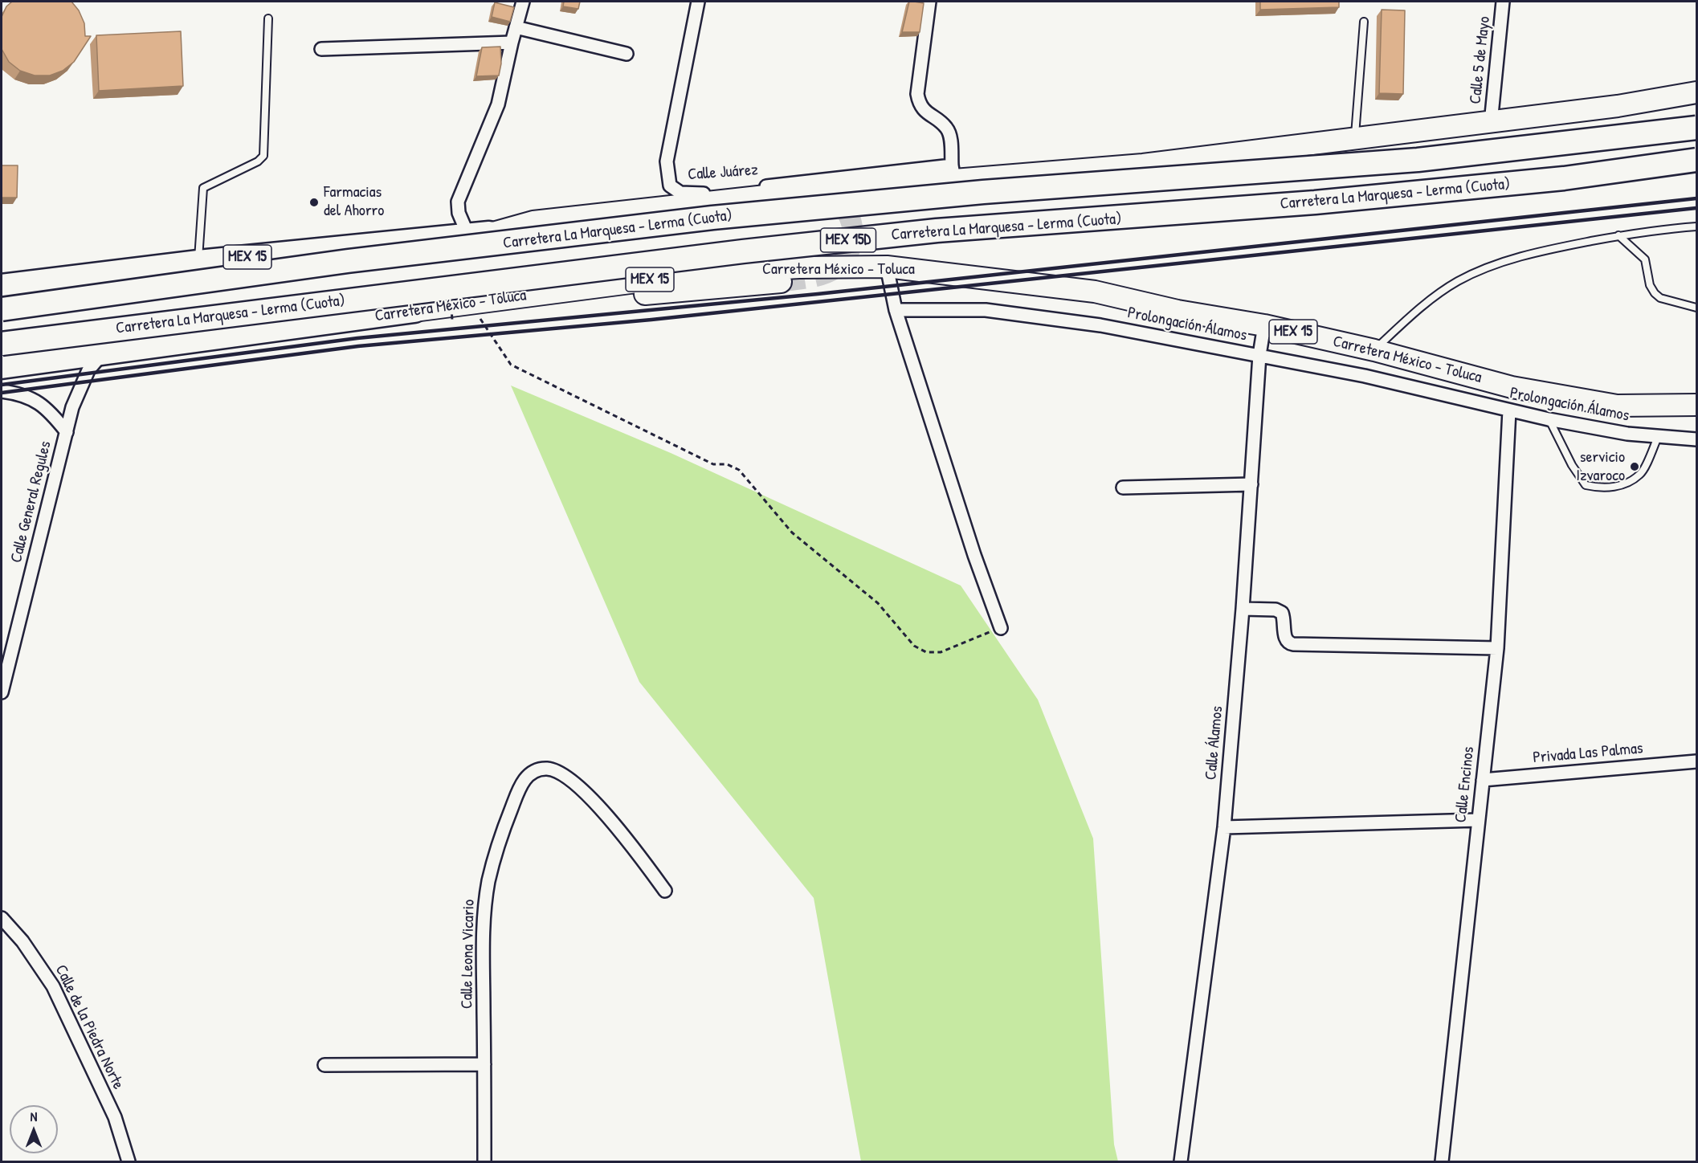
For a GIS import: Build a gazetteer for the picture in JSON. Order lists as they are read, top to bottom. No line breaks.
{"streets":{"highway":["Carretera La Marquesa - Lerma (Cuota)","MEX 15D","MEX 15","Carretera México - Toluca"],"street":["Calle 5 de Mayo","Calle Juárez","Prolongación Álamos","Calle General Regules","Calle Álamos","Privada Las Palmas","Calle Encinos","Calle Leona Vicario","Calle de la Piedra Norte"]},"crossings":[["Calle 5 de Mayo","MEX 15"],["Calle Juárez","MEX 15"],["Carretera México - Toluca","Calle General Regules"],["Carretera México - Toluca","Calle Álamos"],["Prolongación Álamos","Calle Álamos"],["Prolongación Álamos","Calle Encinos"],["Privada Las Palmas","Calle Encinos"]],"places":["Farmacias del Ahorro","servicio Izvaroco"],"north":"top"}
